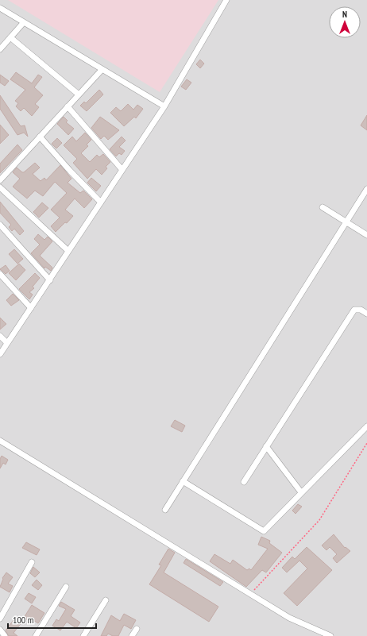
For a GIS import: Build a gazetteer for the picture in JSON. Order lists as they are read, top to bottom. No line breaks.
{"scale_bar":"100 m","north":"top"}
